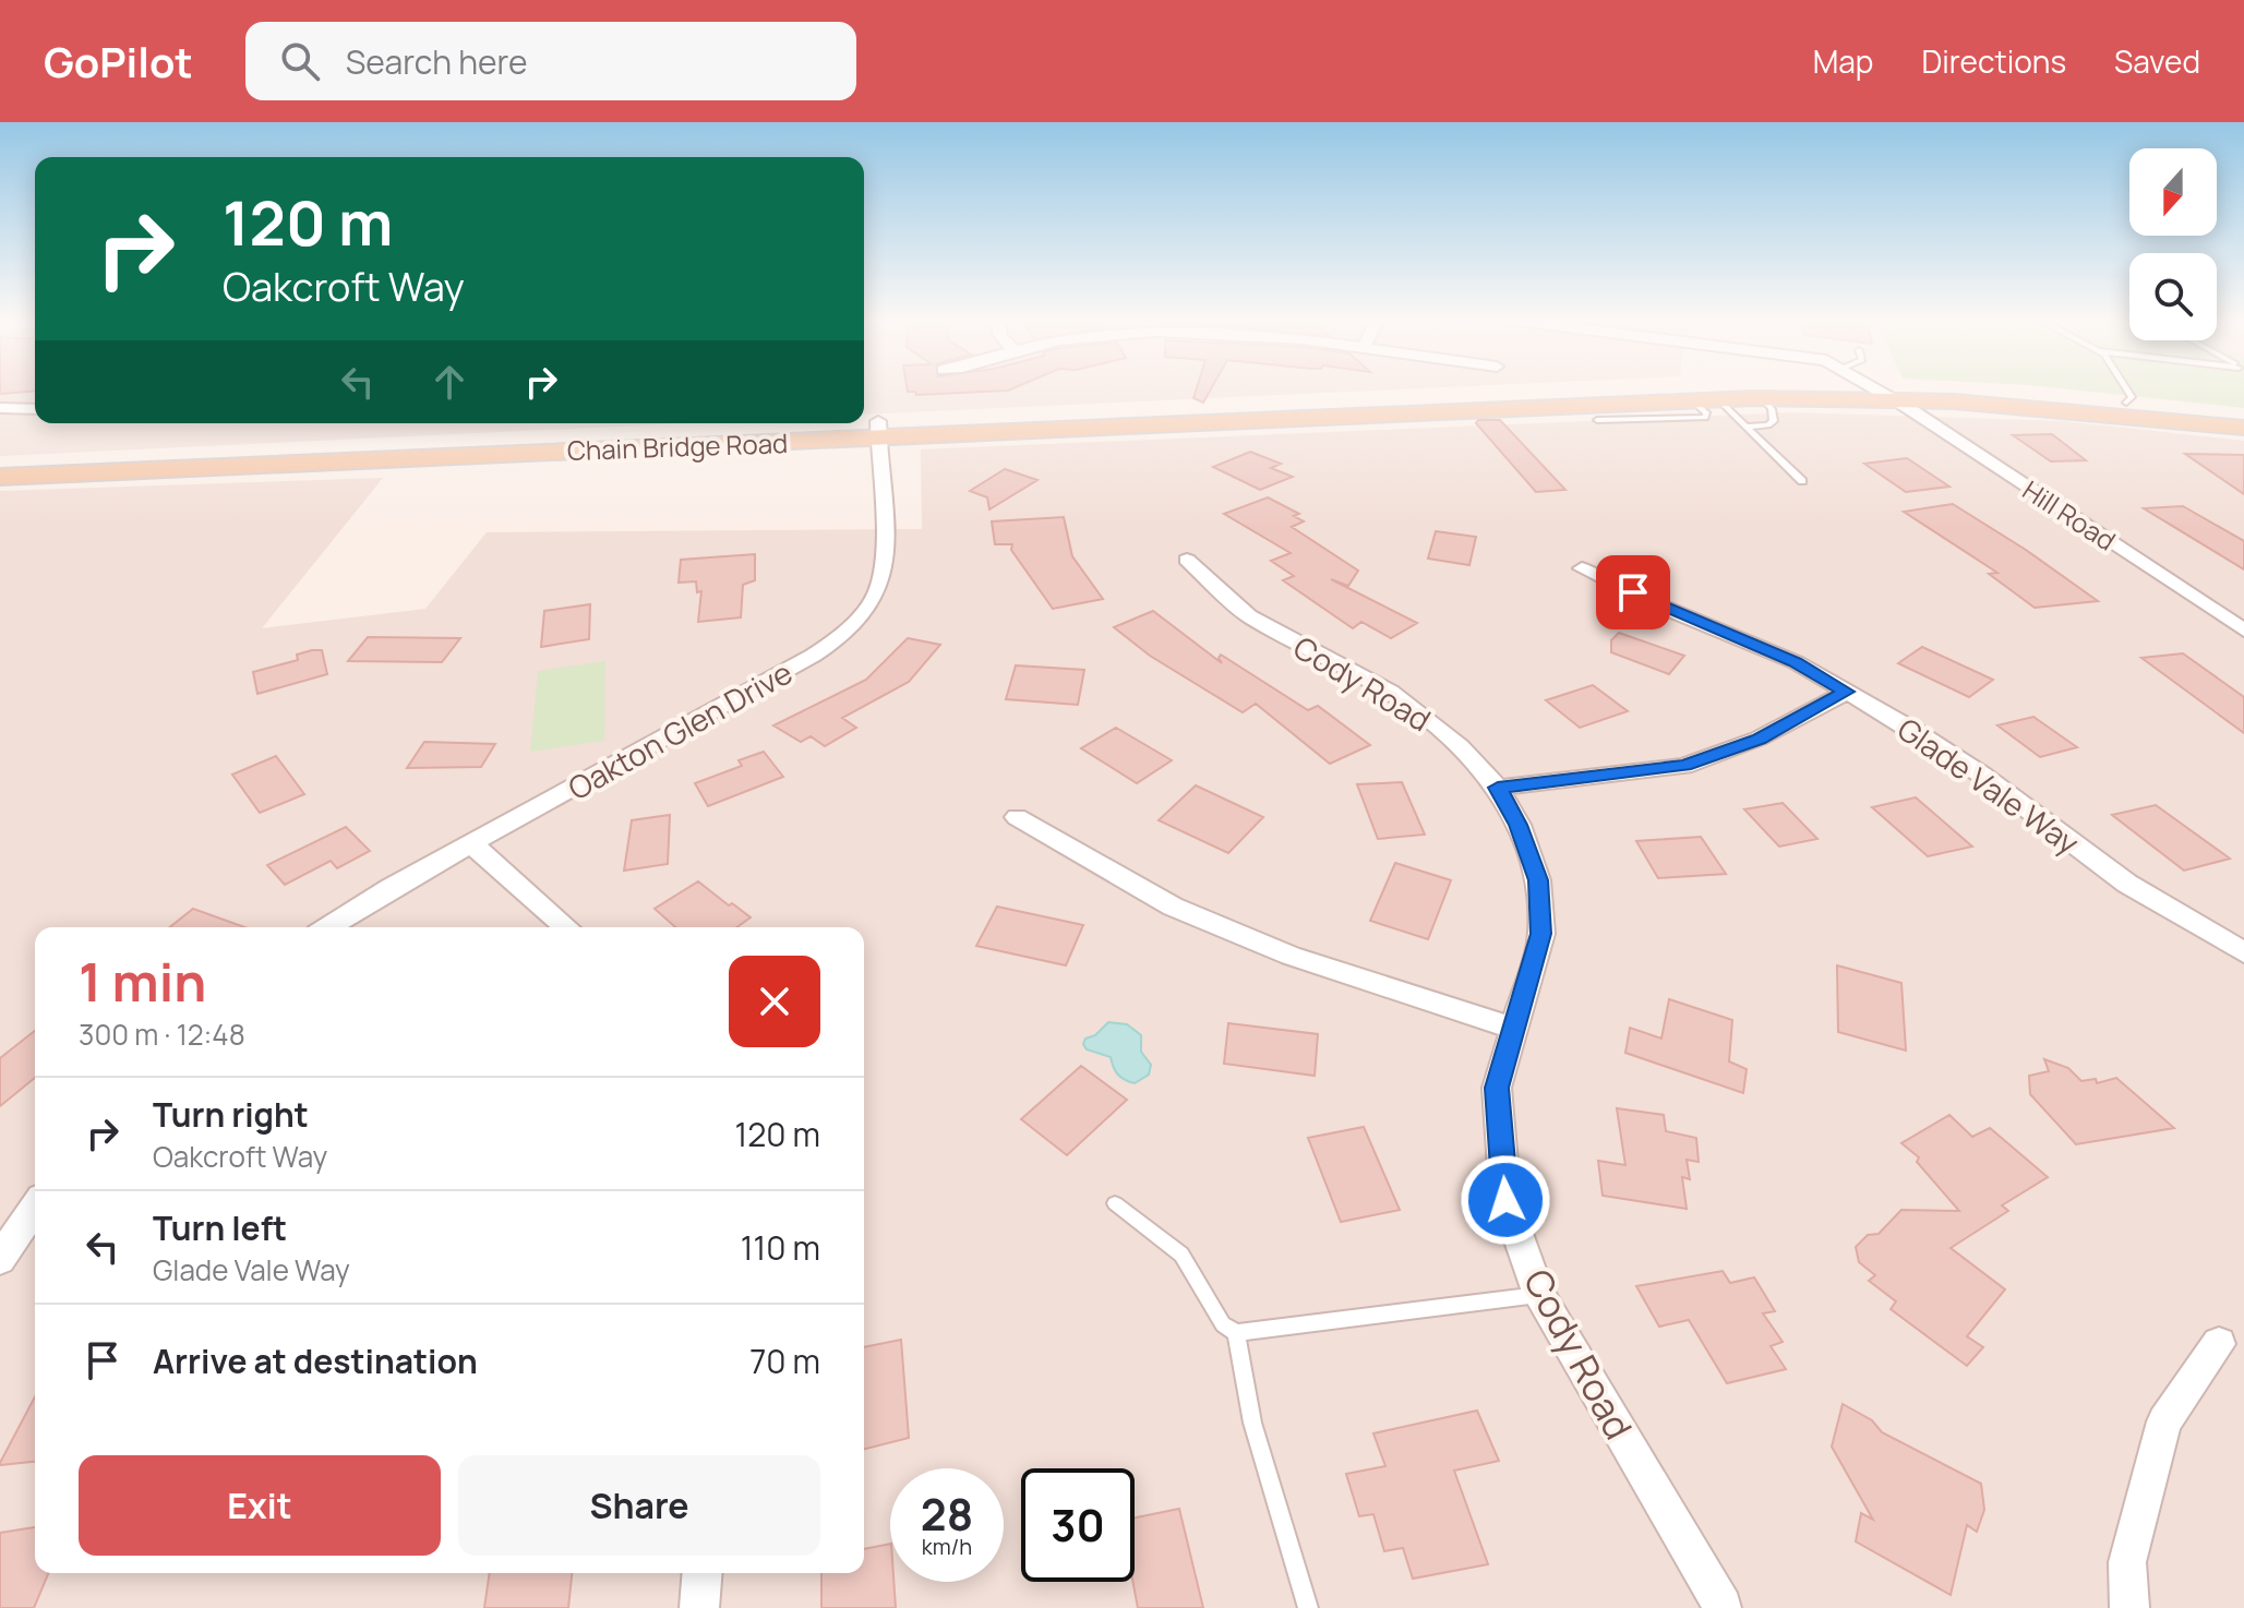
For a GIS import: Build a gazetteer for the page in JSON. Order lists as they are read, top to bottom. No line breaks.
{"streets":{"main road":["Chain Bridge Road"],"street":["Hill Road","Cody Road","Oakton Glen Drive","Glade Vale Way"]},"crossings":[["Chain Bridge Road","Hill Road"],["Chain Bridge Road","Oakton Glen Drive"]],"north":"bottom","page":{"header":"GoPilot","search":"Search here","nav":["Map","Directions","Saved"],"turn":["120 m","Oakcroft Way"],"heading":["1 min","300 m · 12:48"],"list":[{"name":"Turn right","note":"Oakcroft Way","value":"120 m"},{"name":"Turn left","note":"Glade Vale Way","value":"110 m"},{"name":"Arrive at destination","value":"70 m"}],"buttons":["Exit","Share"],"speed":"28 km/h","limit":"30"}}
